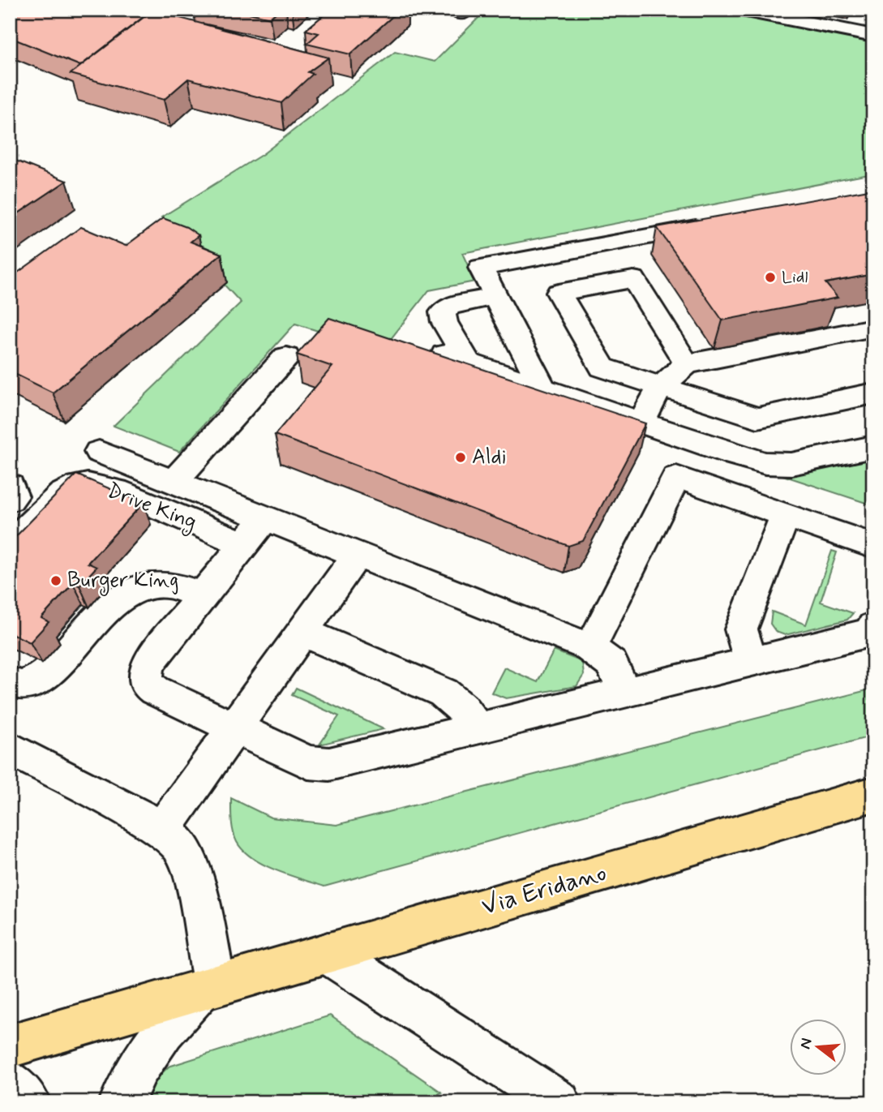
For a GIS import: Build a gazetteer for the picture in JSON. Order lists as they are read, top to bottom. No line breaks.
{"streets":{"main road":["Via Eridano"],"street":["Drive King"]},"places":["Lidl","Aldi","Burger King"],"north":"left"}
